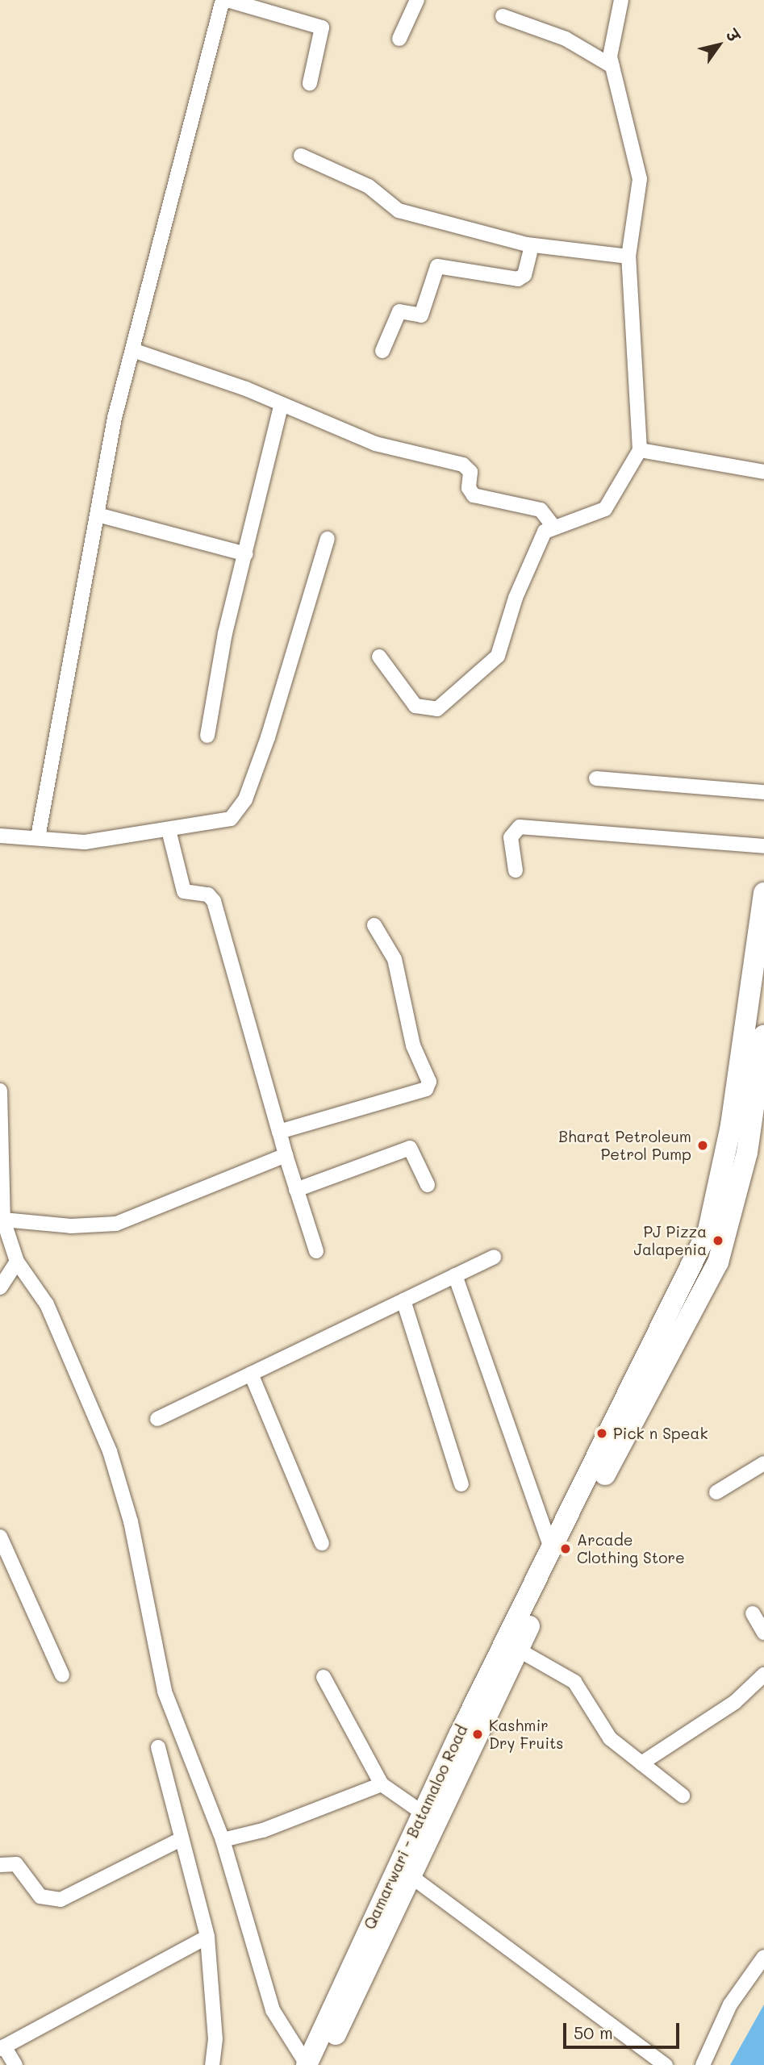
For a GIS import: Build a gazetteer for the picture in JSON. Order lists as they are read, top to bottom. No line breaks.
{"streets":{"main road":["Qamarwari - Batamaloo Road"]},"places":["Bharat Petroleum Petrol Pump","PJ Pizza Jalapenia","Pick n Speak","Arcade Clothing Store","Kashmir Dry Fruits"],"scale_bar":"50 m","north":"top right"}
